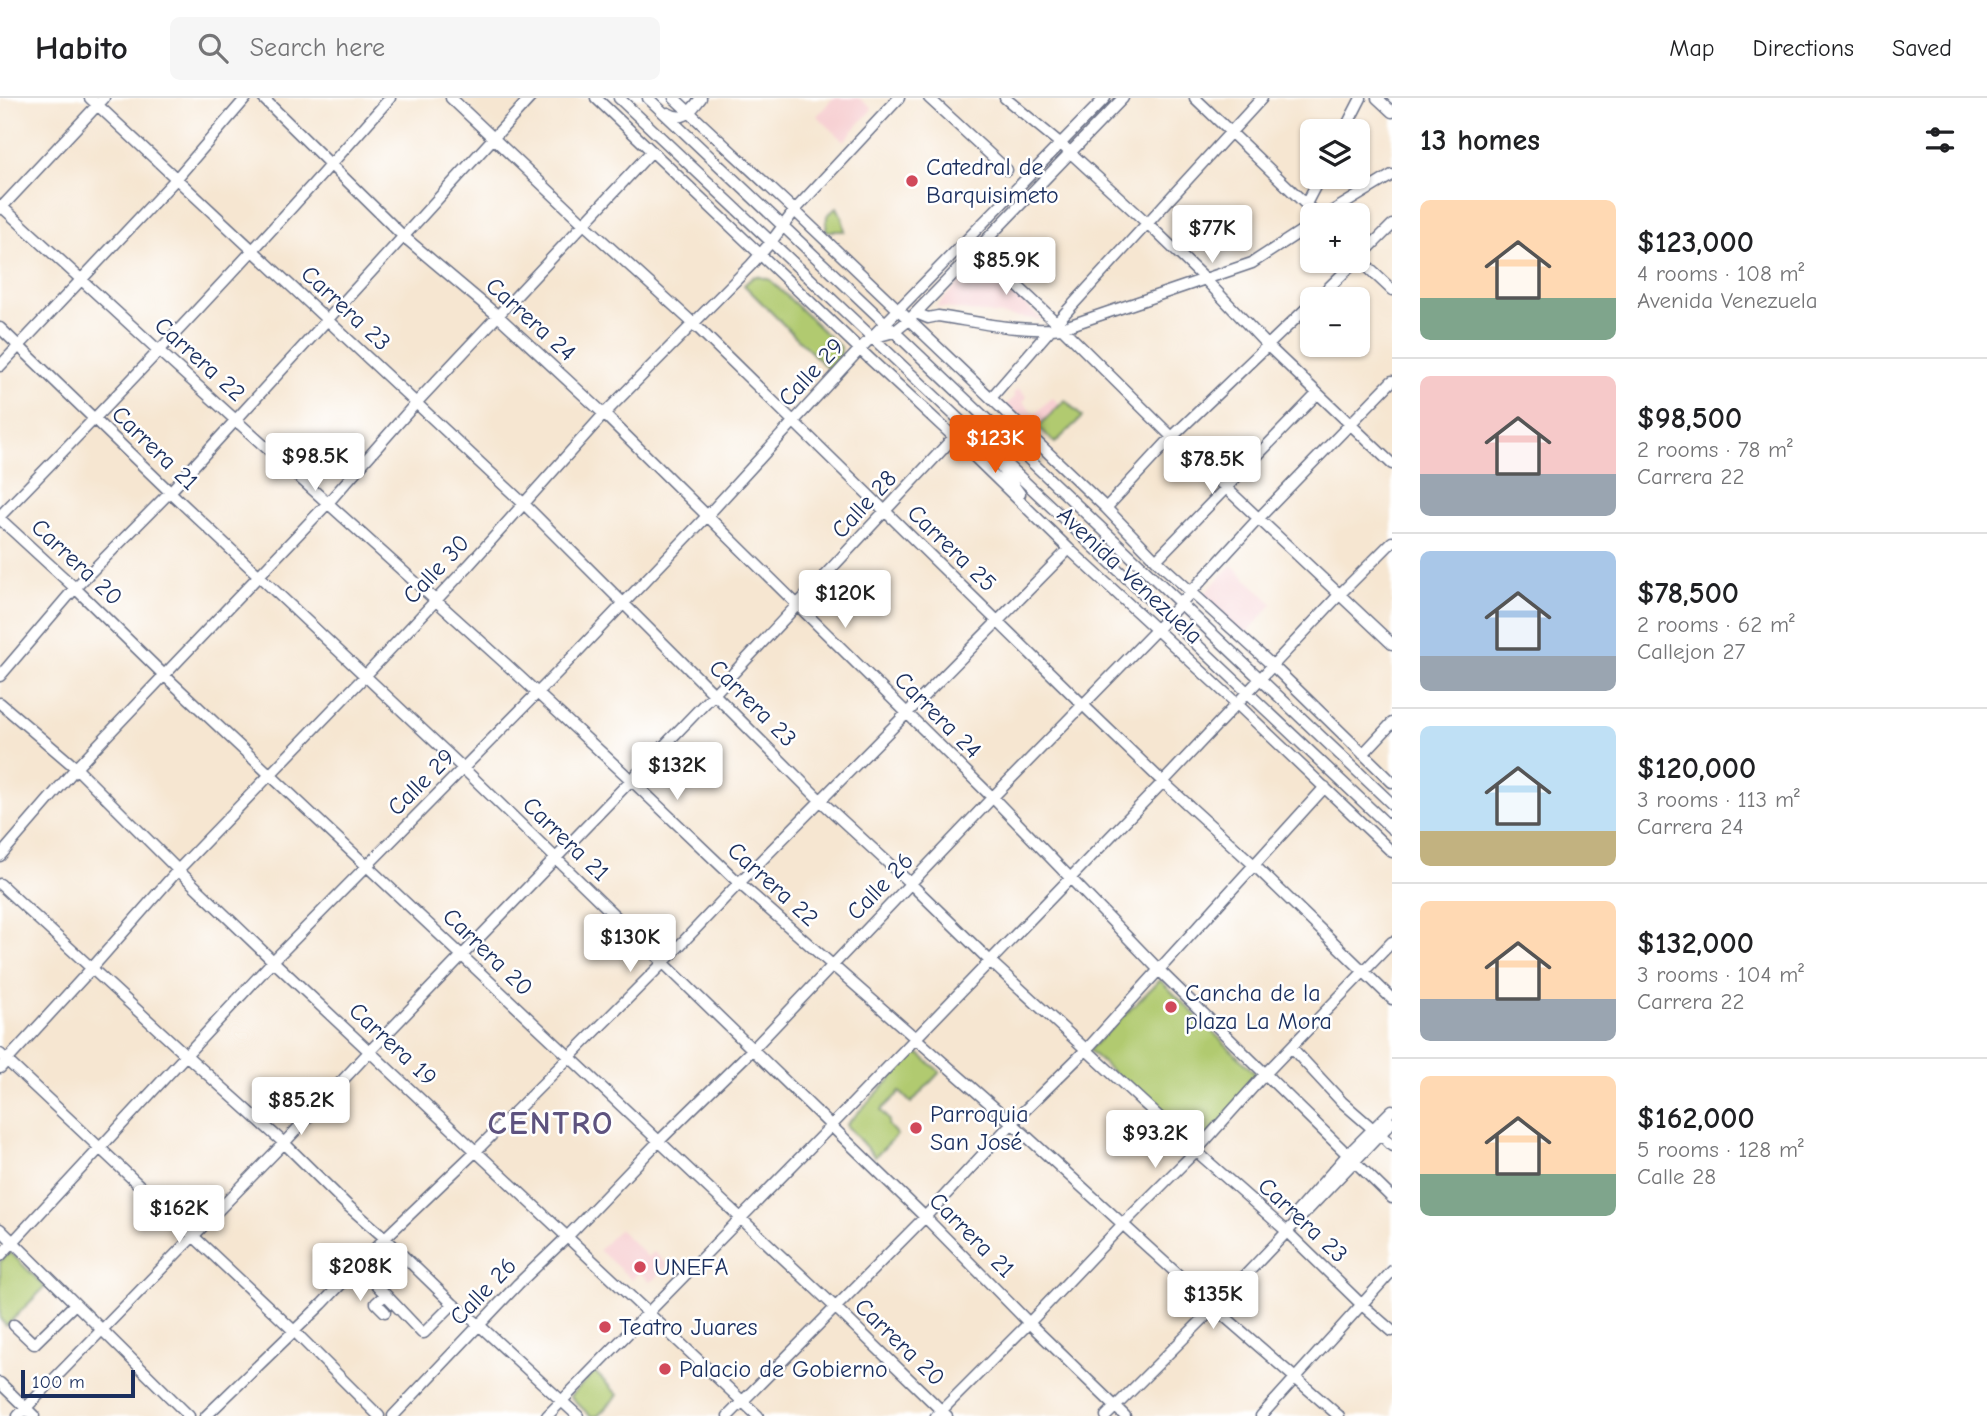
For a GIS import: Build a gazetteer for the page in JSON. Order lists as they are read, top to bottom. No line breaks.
{"streets":{"street":["Carrera 23","Carrera 24","Carrera 22","Calle 29","Carrera 21","Calle 28","Carrera 25","Carrera 20","Calle 30","Avenida Venezuela","Calle 26","Carrera 19"]},"crossings":[["Carrera 23","Calle 29"],["Carrera 23","Calle 28"],["Carrera 23","Calle 30"],["Carrera 23","Calle 26"],["Carrera 24","Calle 29"],["Carrera 24","Calle 28"],["Carrera 24","Calle 30"],["Carrera 24","Calle 26"],["Carrera 22","Calle 29"],["Carrera 22","Calle 28"],["Carrera 22","Calle 30"],["Carrera 22","Calle 26"],["Calle 29","Carrera 21"],["Calle 29","Carrera 25"],["Calle 29","Carrera 20"],["Calle 29","Avenida Venezuela"],["Calle 29","Carrera 19"],["Carrera 21","Calle 28"],["Carrera 21","Calle 30"],["Carrera 21","Calle 26"],["Calle 28","Carrera 25"],["Calle 28","Carrera 20"],["Calle 28","Avenida Venezuela"],["Calle 28","Carrera 19"],["Carrera 25","Calle 30"],["Carrera 25","Calle 26"],["Carrera 20","Calle 30"],["Carrera 20","Calle 26"],["Calle 30","Avenida Venezuela"],["Calle 30","Carrera 19"],["Avenida Venezuela","Calle 26"],["Calle 26","Carrera 19"]],"districts":["CENTRO"],"places":["Catedral de Barquisimeto","Cancha de la plaza La Mora","Parroquia San José","UNEFA","Teatro Juares","Palacio de Gobierno"],"scale_bar":"100 m","page":{"header":"Habito","search":"Search here","nav":["Map","Directions","Saved"],"heading":"13 homes","map_buttons":["+","−"],"list":[{"name":"$123,000","note":"4 rooms · 108 m² · Avenida Venezuela"},{"name":"$98,500","note":"2 rooms · 78 m² · Carrera 22"},{"name":"$78,500","note":"2 rooms · 62 m² · Callejon 27"},{"name":"$120,000","note":"3 rooms · 113 m² · Carrera 24"},{"name":"$132,000","note":"3 rooms · 104 m² · Carrera 22"},{"name":"$162,000","note":"5 rooms · 128 m² · Calle 28"}],"price":["$77K","$85.9K","$123K","$98.5K","$78.5K","$120K","$132K","$130K","$85.2K","$93.2K","$162K","$208K","$135K"],"scale":"100 m"}}
